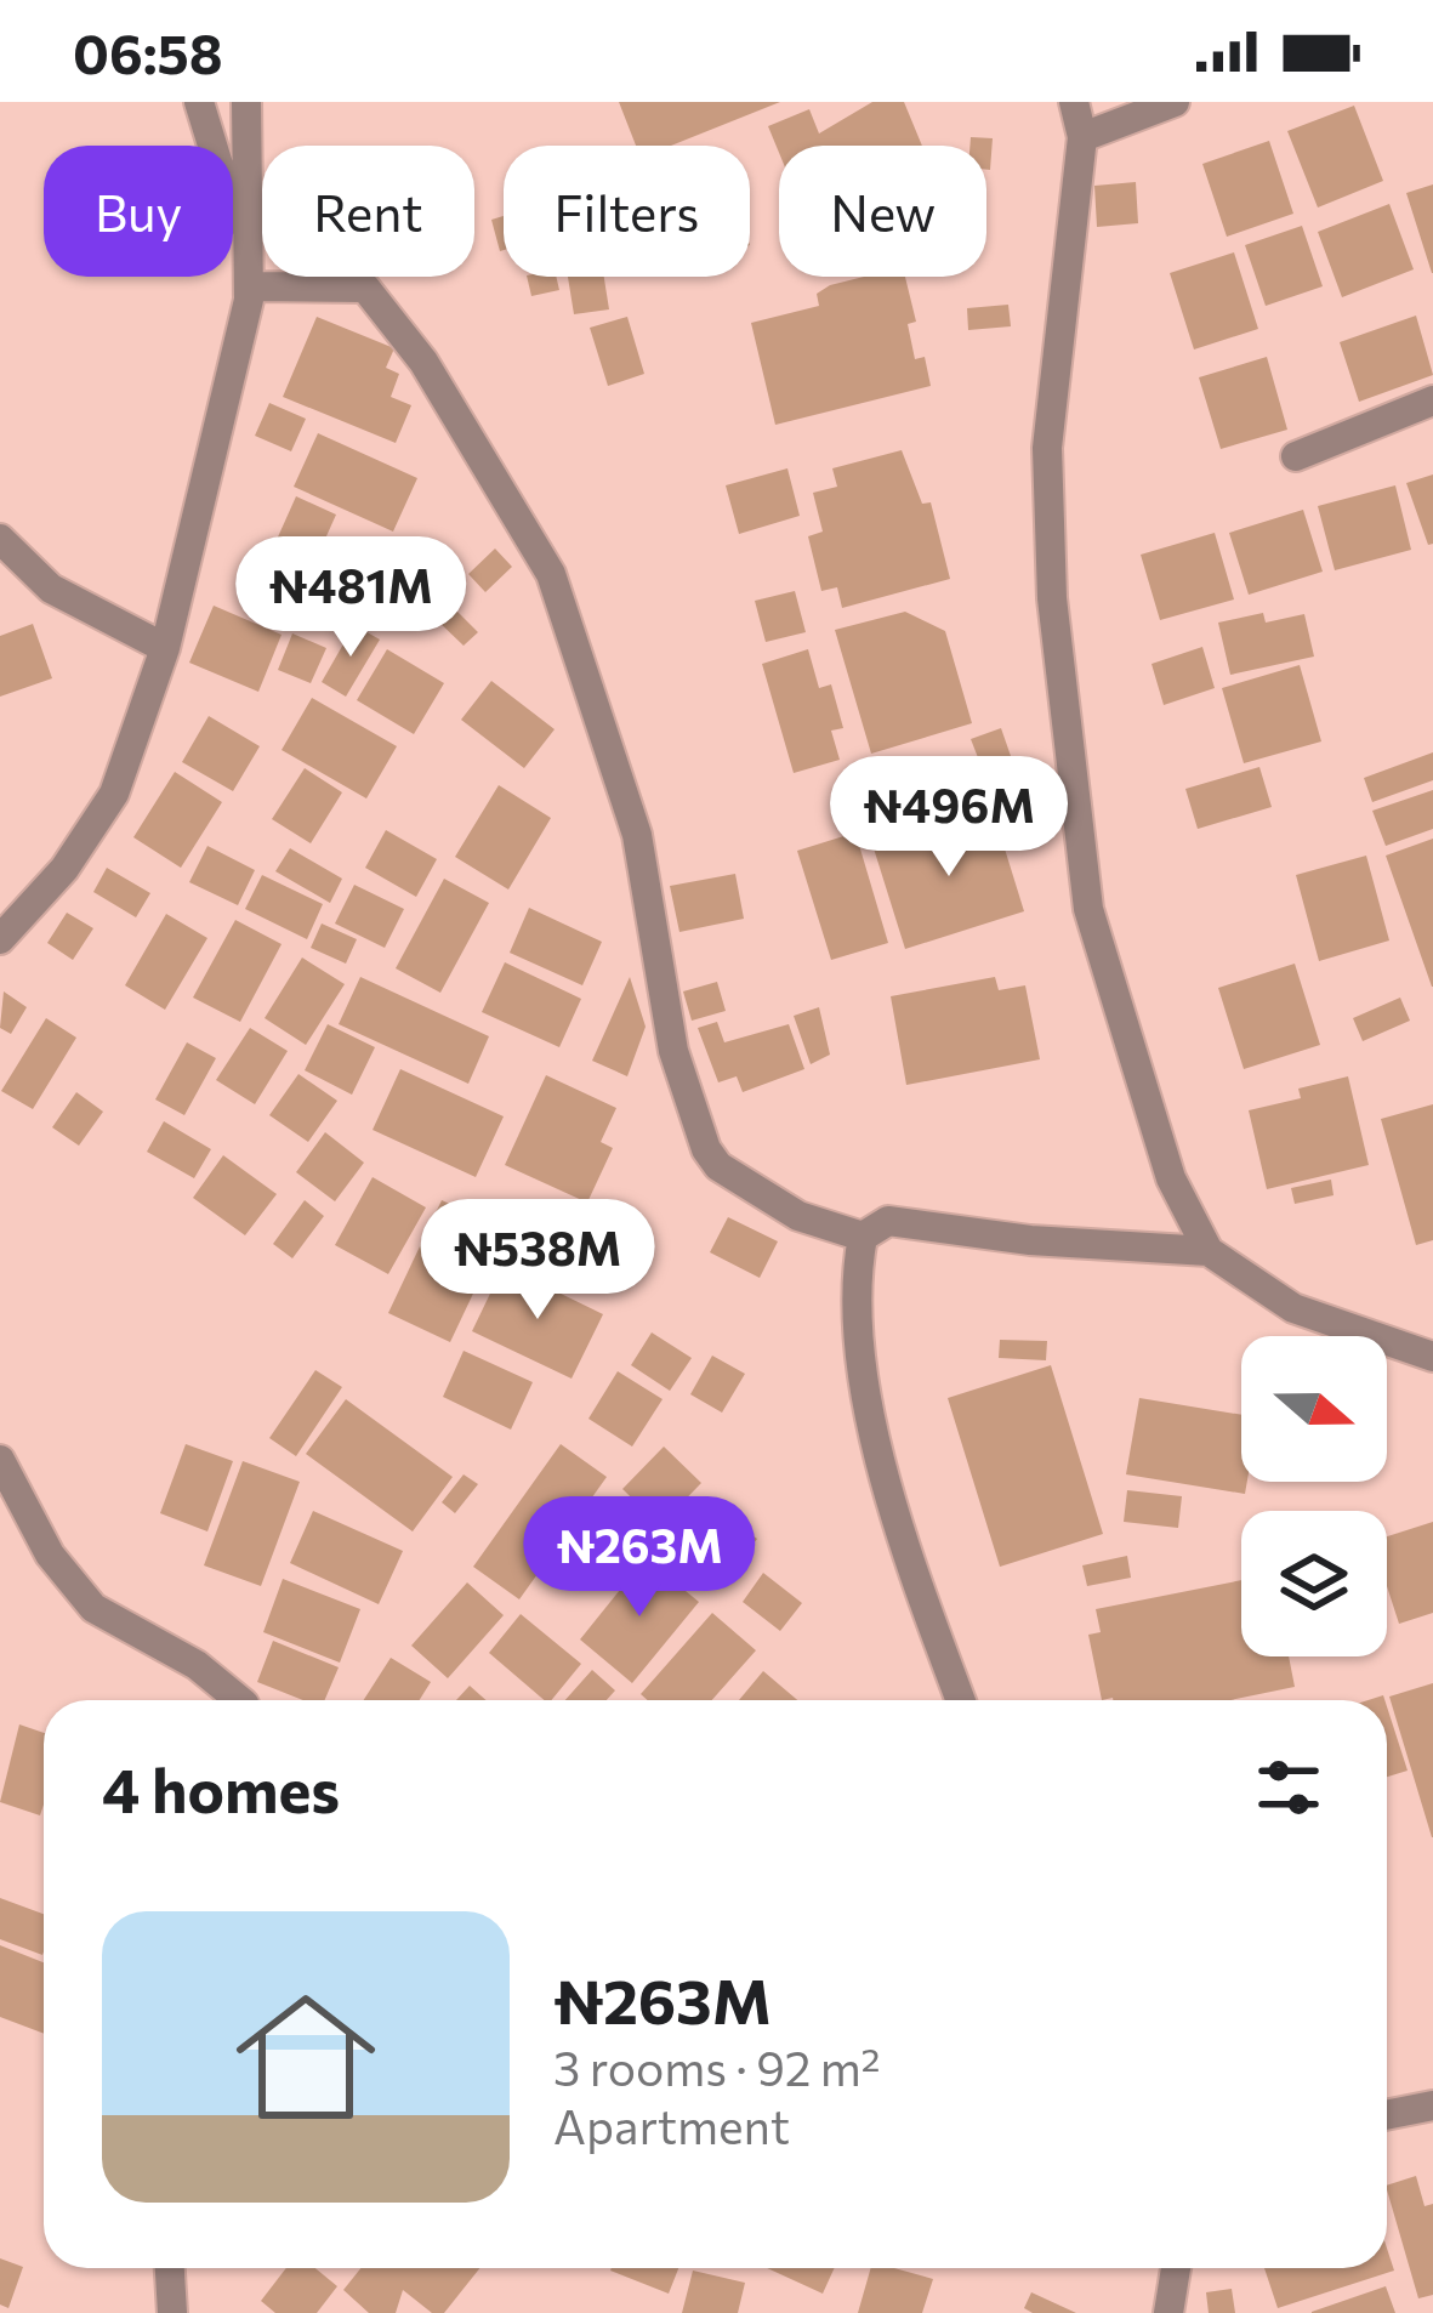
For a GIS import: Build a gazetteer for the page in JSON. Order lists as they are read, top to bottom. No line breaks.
{"north":"right","page":{"status":"06:58","chip":["Buy","Rent","Filters","New"],"price":["₦481M","₦496M","₦538M","₦263M"],"heading":"4 homes","list":[{"name":"₦263M","note":"3 rooms · 92 m² · Apartment"}]}}
